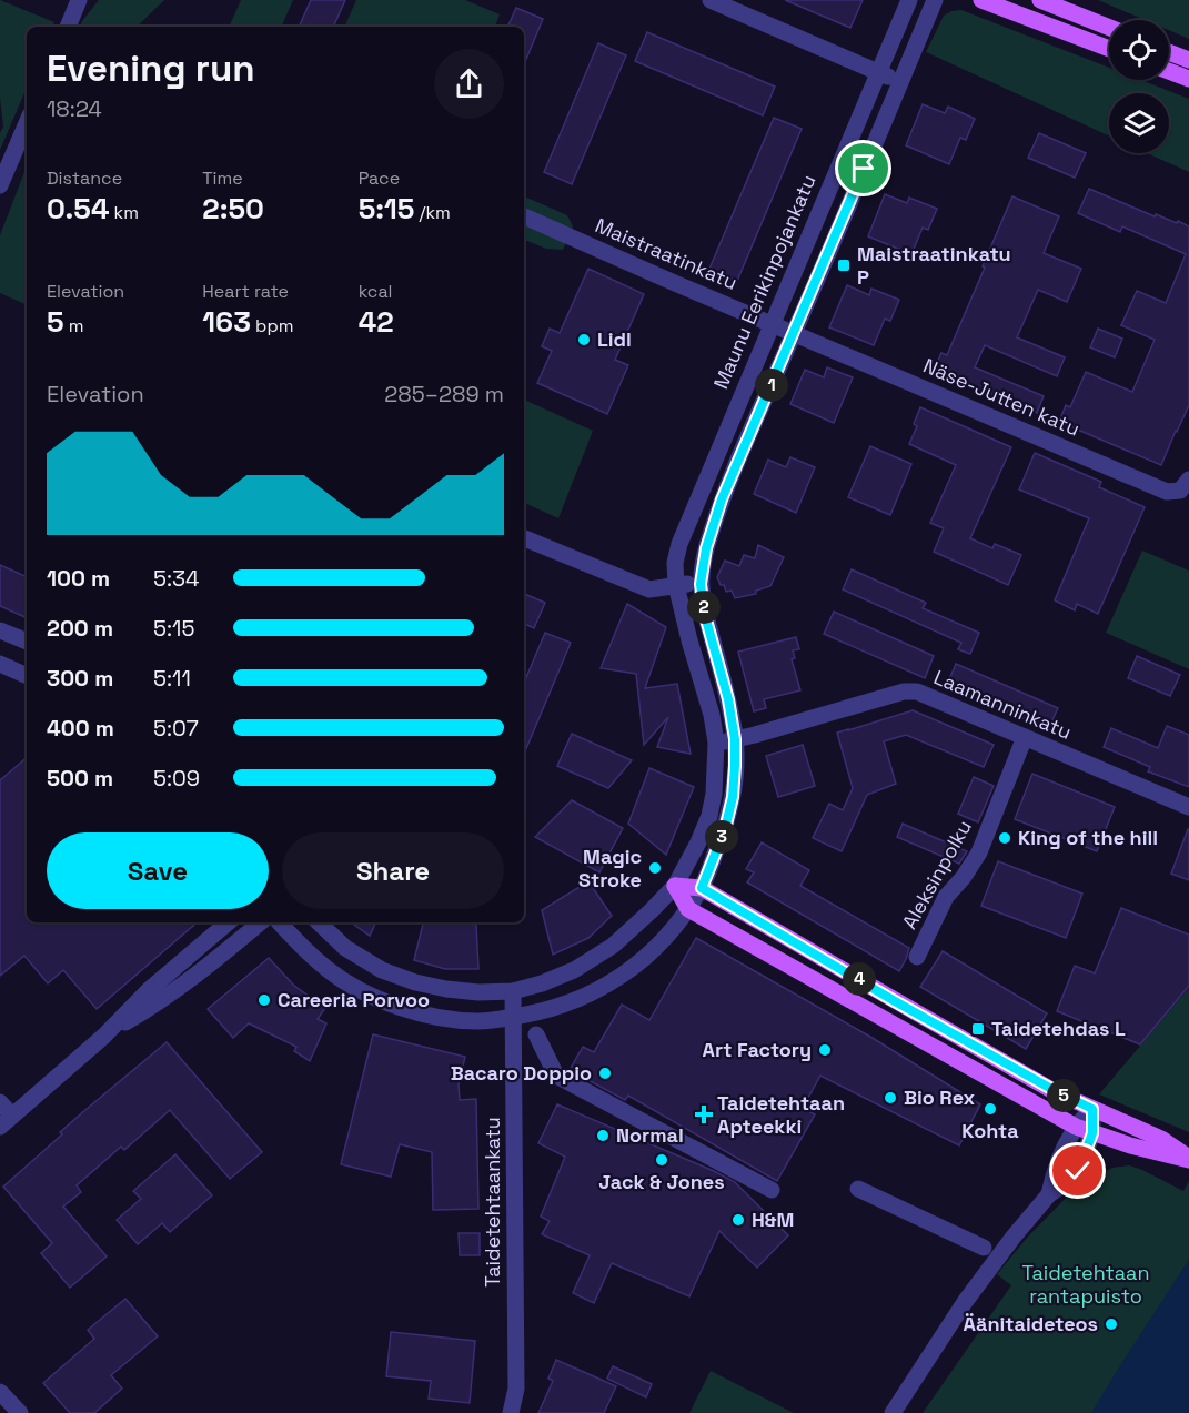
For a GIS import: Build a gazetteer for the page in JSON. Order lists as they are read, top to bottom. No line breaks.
{"streets":{"street":["Maistraatinkatu","Maunu Eerikinpojankatu","Näse-Jutten katu","Laamanninkatu","Aleksinpolku","Taidetehtaankatu"]},"crossings":[["Maistraatinkatu","Maunu Eerikinpojankatu"],["Maistraatinkatu","Näse-Jutten katu"],["Maunu Eerikinpojankatu","Laamanninkatu"],["Maunu Eerikinpojankatu","Taidetehtaankatu"],["Laamanninkatu","Aleksinpolku"]],"parks":["Taidetehtaan rantapuisto"],"places":{"transit":["Maistraatinkatu P","Taidetehdas L"],"other":["Lidl","King of the hill","Magic Stroke","Careeria Porvoo","Art Factory","Bacaro Doppio","Bio Rex","Kohta","Normal","Jack & Jones","H&M","Äänitaideteos"],"health":["Taidetehtaan Apteekki"]},"page":{"heading":["Evening run","18:24"],"stats":[["Distance","0.54 km"],["Time","2:50"],["Pace","5:15 /km"],["Elevation","5 m"],["Heart rate","163 bpm"],["kcal","42"]],"chart":["Elevation","285–289 m"],"pins":["1","2","3","4","5"],"list":[{"name":"100 m","note":"5:34"},{"name":"200 m","note":"5:15"},{"name":"300 m","note":"5:11"},{"name":"400 m","note":"5:07"},{"name":"500 m","note":"5:09"}],"buttons":["Save","Share"]}}
